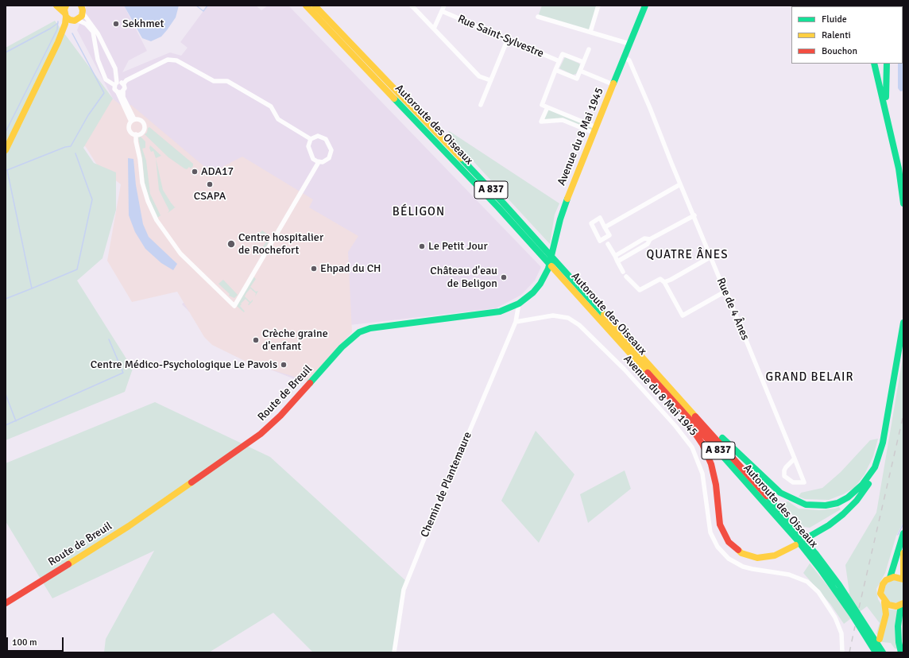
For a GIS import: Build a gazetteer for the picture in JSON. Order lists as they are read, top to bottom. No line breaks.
{"streets":{"main road":["Autoroute des Oiseaux","Avenue du 8 Mai 1945","A 837","Route de Breuil"],"street":["Rue Saint-Sylvestre","Rue de 4 Ânes","Chemin de Plantemaure"]},"crossings":[["Avenue du 8 Mai 1945","Rue de 4 Ânes"],["Avenue du 8 Mai 1945","Route de Breuil"],["Avenue du 8 Mai 1945","Chemin de Plantemaure"]],"districts":["BÉLIGON","QUATRE ÂNES","GRAND BELAIR"],"places":["Sekhmet","ADA17","CSAPA","Centre hospitalier de Rochefort","Le Petit Jour","Ehpad du CH","Château d'eau de Beligon","Crèche graine d'enfant","Centre Médico-Psychologique Le Pavois"],"legend":["Fluide","Ralenti","Bouchon"],"scale_bar":"100 m"}
